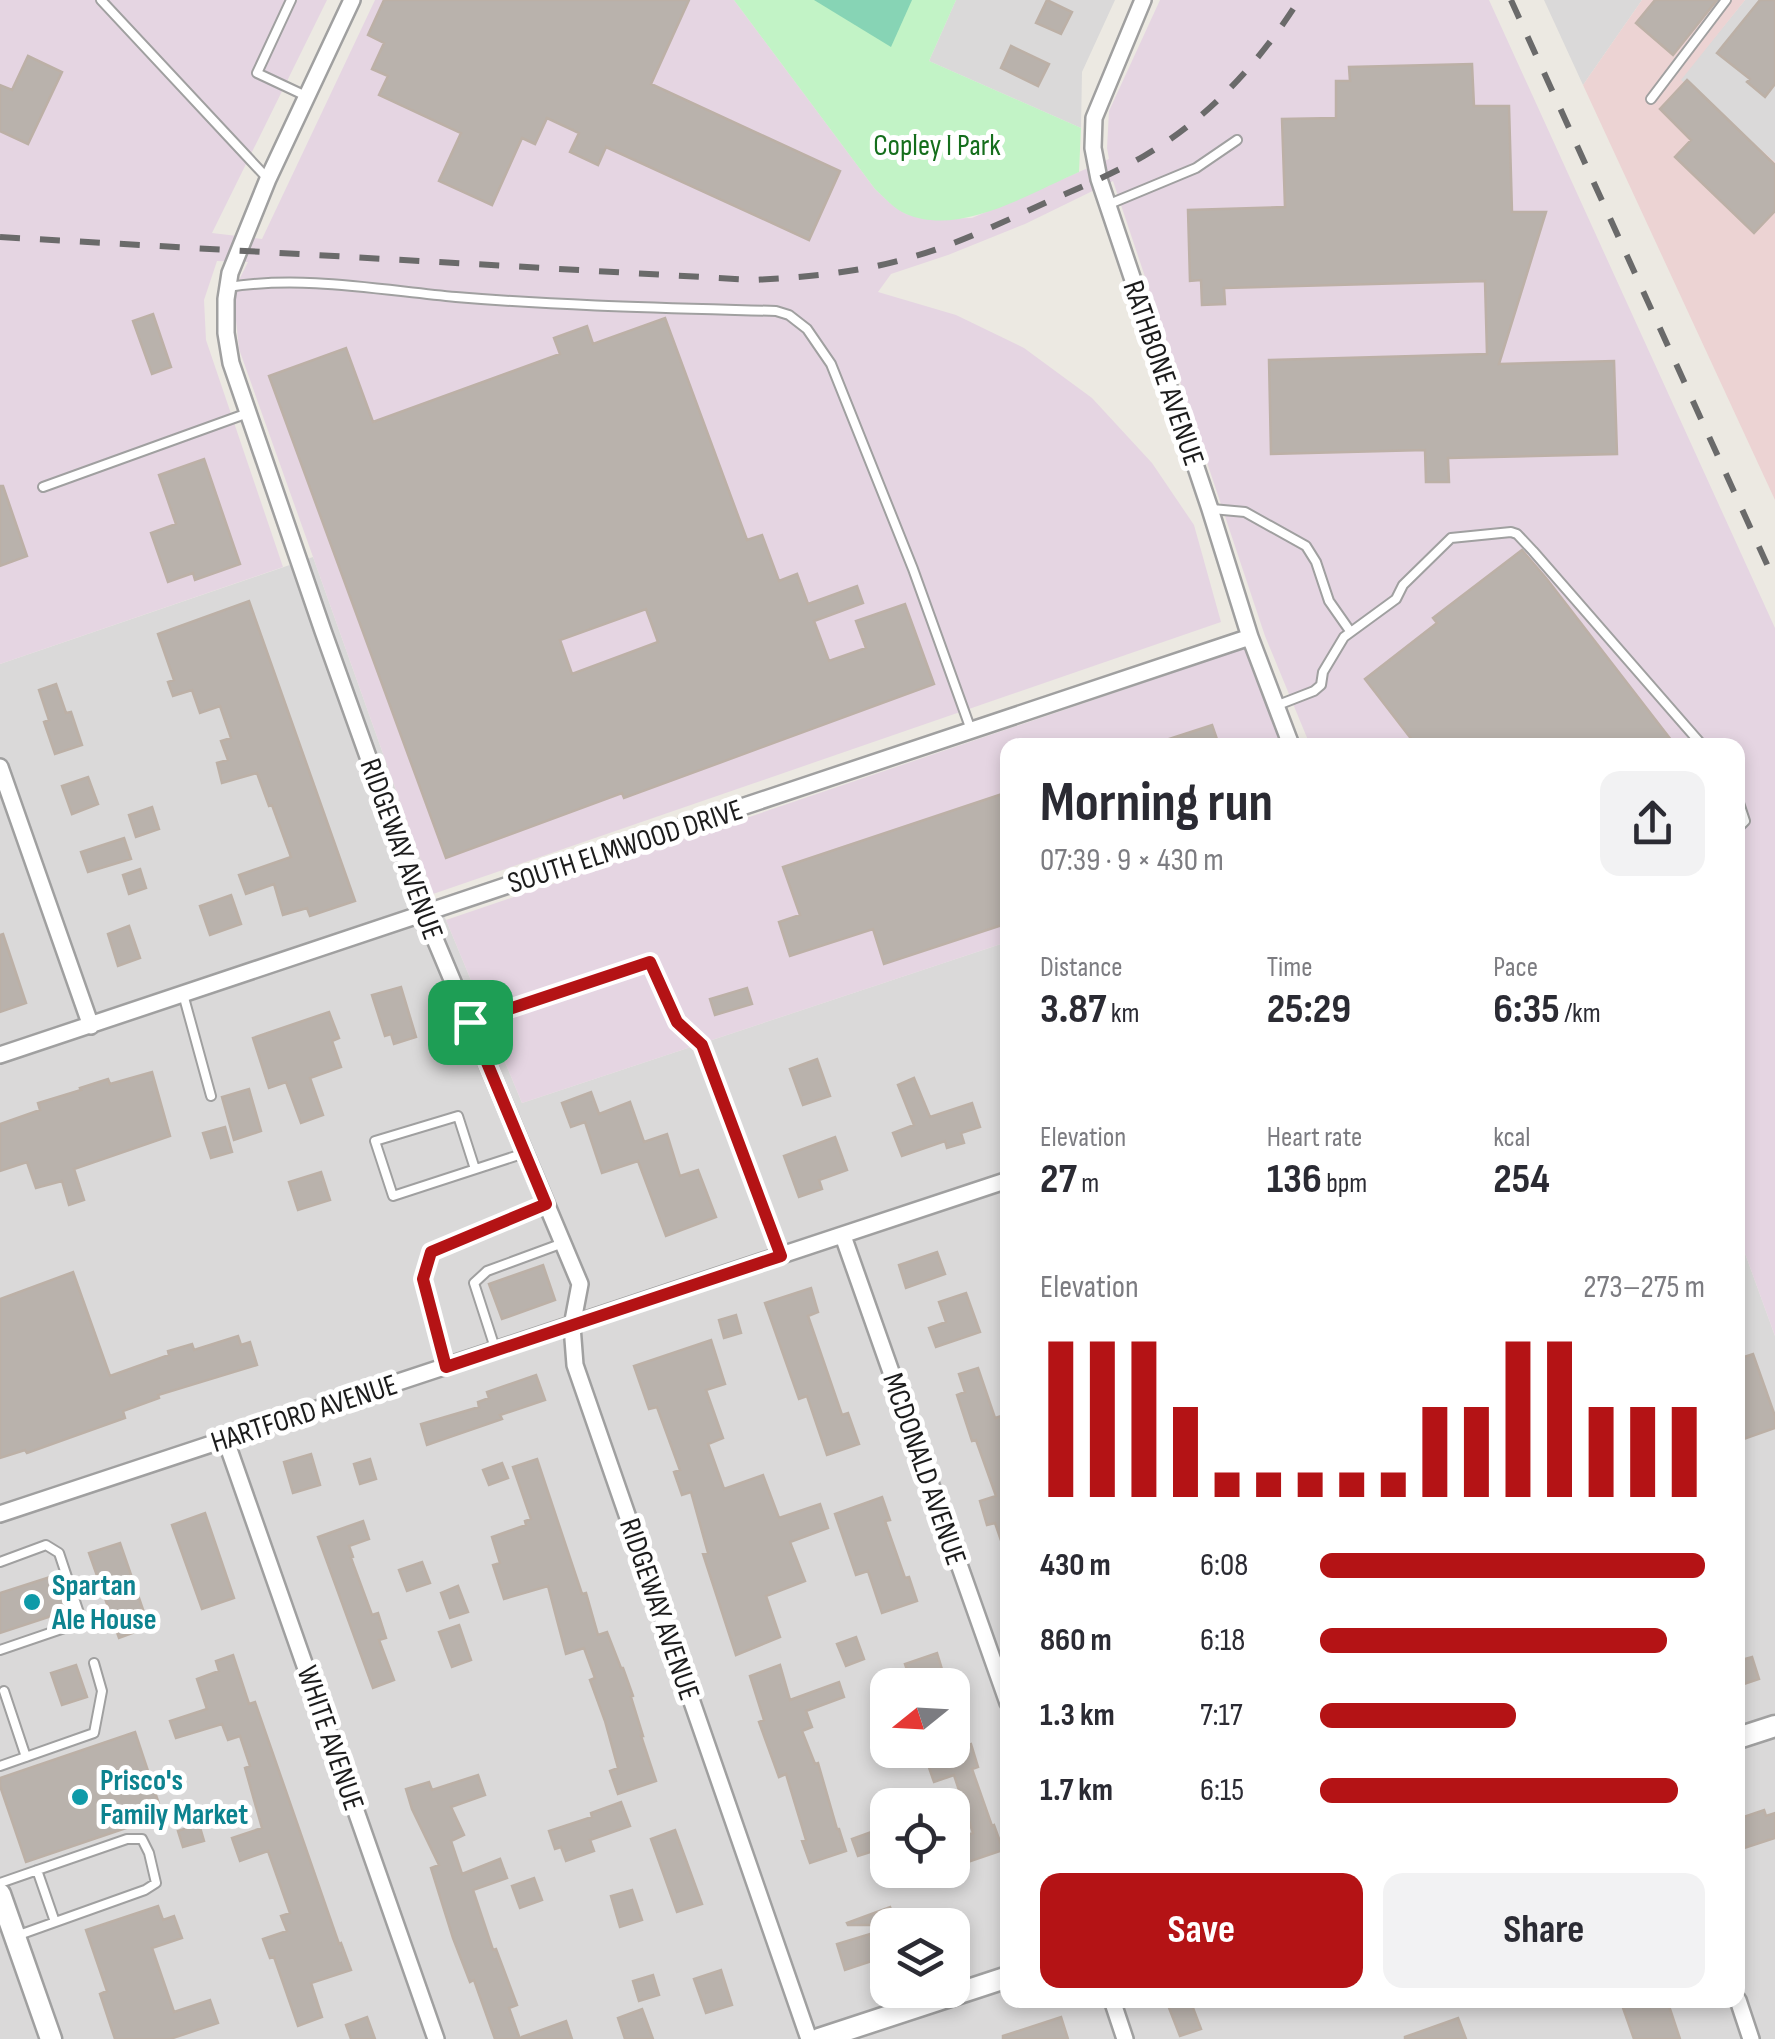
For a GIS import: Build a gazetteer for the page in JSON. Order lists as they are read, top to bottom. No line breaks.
{"streets":{"street":["RATHBONE AVENUE","SOUTH ELMWOOD DRIVE","RIDGEWAY AVENUE","HARTFORD AVENUE","MCDONALD AVENUE","WHITE AVENUE"]},"crossings":[["RATHBONE AVENUE","SOUTH ELMWOOD DRIVE"],["SOUTH ELMWOOD DRIVE","RIDGEWAY AVENUE"],["RIDGEWAY AVENUE","HARTFORD AVENUE"],["HARTFORD AVENUE","MCDONALD AVENUE"],["HARTFORD AVENUE","WHITE AVENUE"]],"parks":["Copley I Park"],"places":["Spartan Ale House","Prisco's Family Market"],"north":"left","page":{"heading":["Morning run","07:39 · 9 × 430 m"],"stats":[["Distance","3.87 km"],["Time","25:29"],["Pace","6:35 /km"],["Elevation","27 m"],["Heart rate","136 bpm"],["kcal","254"]],"chart":["Elevation","273–275 m"],"list":[{"name":"430 m","note":"6:08"},{"name":"860 m","note":"6:18"},{"name":"1.3 km","note":"7:17"},{"name":"1.7 km","note":"6:15"}],"buttons":["Save","Share"]}}
